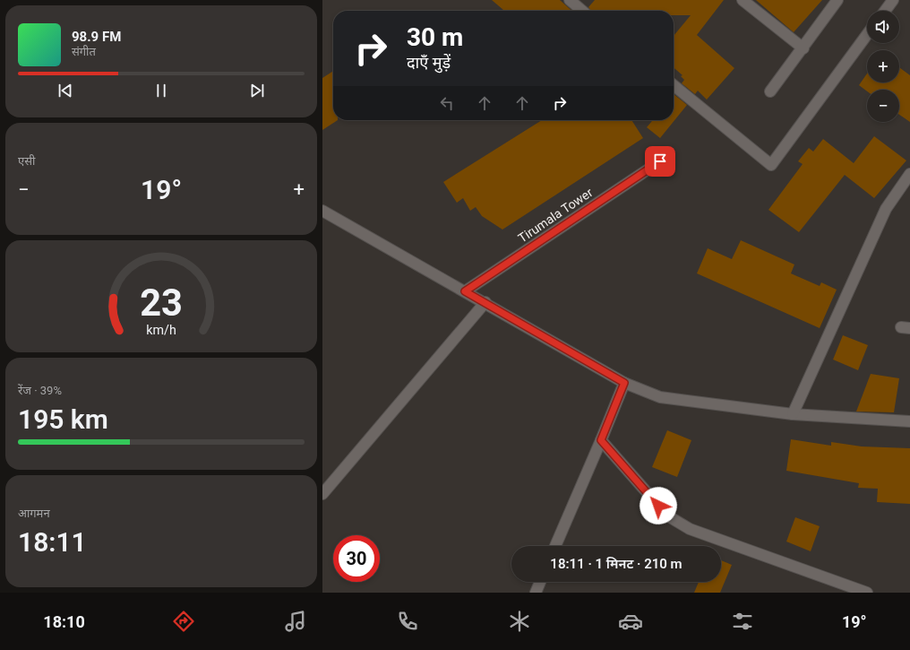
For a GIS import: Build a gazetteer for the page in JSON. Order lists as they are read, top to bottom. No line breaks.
{"streets":{"street":["Tirumala Tower"]},"page":{"map_buttons":["+","−"],"turn":["30 m","दाएँ मुड़ें"],"song":["98.9 FM","संगीत"],"tile":["एसी",["रेंज · 39%","195 km"],["आगमन","18:11"]],"heat":["−","19°","+"],"limit":"30","trip":"18:11 · 1 मिनट · 210 m","tabs":["18:10","19°"],"gauge":["23","km/h"]}}
